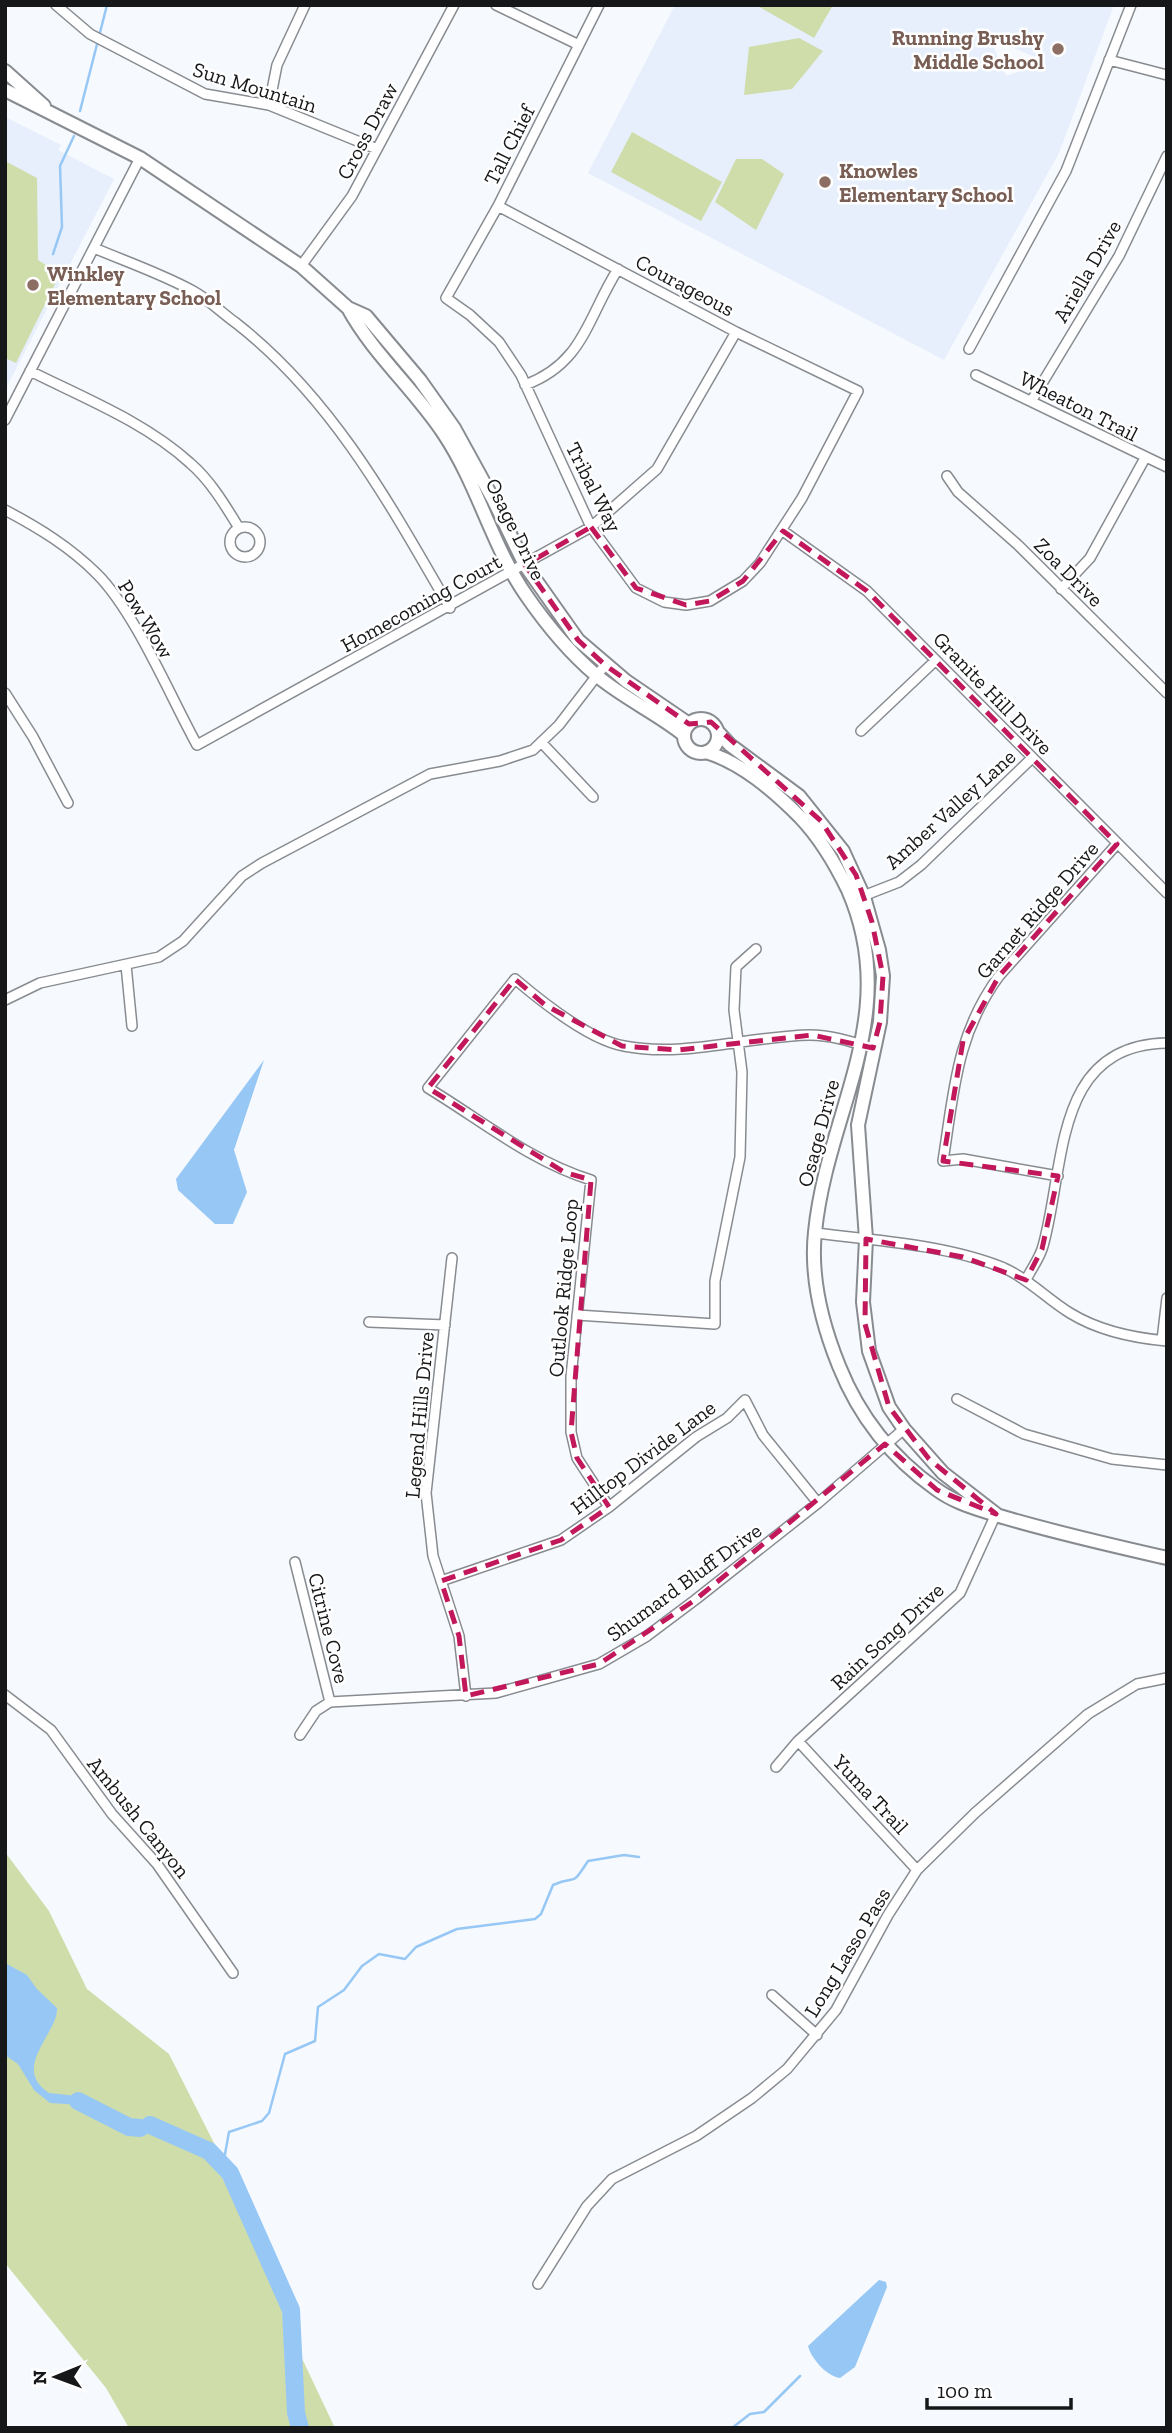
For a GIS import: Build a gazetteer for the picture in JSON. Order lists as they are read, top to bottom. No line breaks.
{"streets":{"street":["Sun Mountain","Cross Draw","Tall Chief","Ariella Drive","Courageous","Wheaton Trail","Tribal Way","Osage Drive","Zoa Drive","Homecoming Court","Pow Wow","Granite Hill Drive","Amber Valley Lane","Garnet Ridge Drive","Outlook Ridge Loop","Legend Hills Drive","Hilltop Divide Lane","Shumard Bluff Drive","Citrine Cove","Rain Song Drive","Yuma Trail","Ambush Canyon","Long Lasso Pass"]},"crossings":[["Sun Mountain","Cross Draw"],["Cross Draw","Osage Drive"],["Tall Chief","Courageous"],["Tall Chief","Tribal Way"],["Ariella Drive","Wheaton Trail"],["Courageous","Tribal Way"],["Courageous","Homecoming Court"],["Tribal Way","Homecoming Court"],["Tribal Way","Granite Hill Drive"],["Osage Drive","Homecoming Court"],["Osage Drive","Amber Valley Lane"],["Osage Drive","Shumard Bluff Drive"],["Osage Drive","Rain Song Drive"],["Homecoming Court","Pow Wow"],["Granite Hill Drive","Amber Valley Lane"],["Granite Hill Drive","Garnet Ridge Drive"],["Outlook Ridge Loop","Hilltop Divide Lane"],["Legend Hills Drive","Hilltop Divide Lane"],["Legend Hills Drive","Shumard Bluff Drive"],["Hilltop Divide Lane","Shumard Bluff Drive"],["Shumard Bluff Drive","Citrine Cove"],["Rain Song Drive","Yuma Trail"],["Yuma Trail","Long Lasso Pass"]],"places":["Running Brushy Middle School","Knowles Elementary School","Winkley Elementary School"],"scale_bar":"100 m","north":"left"}
